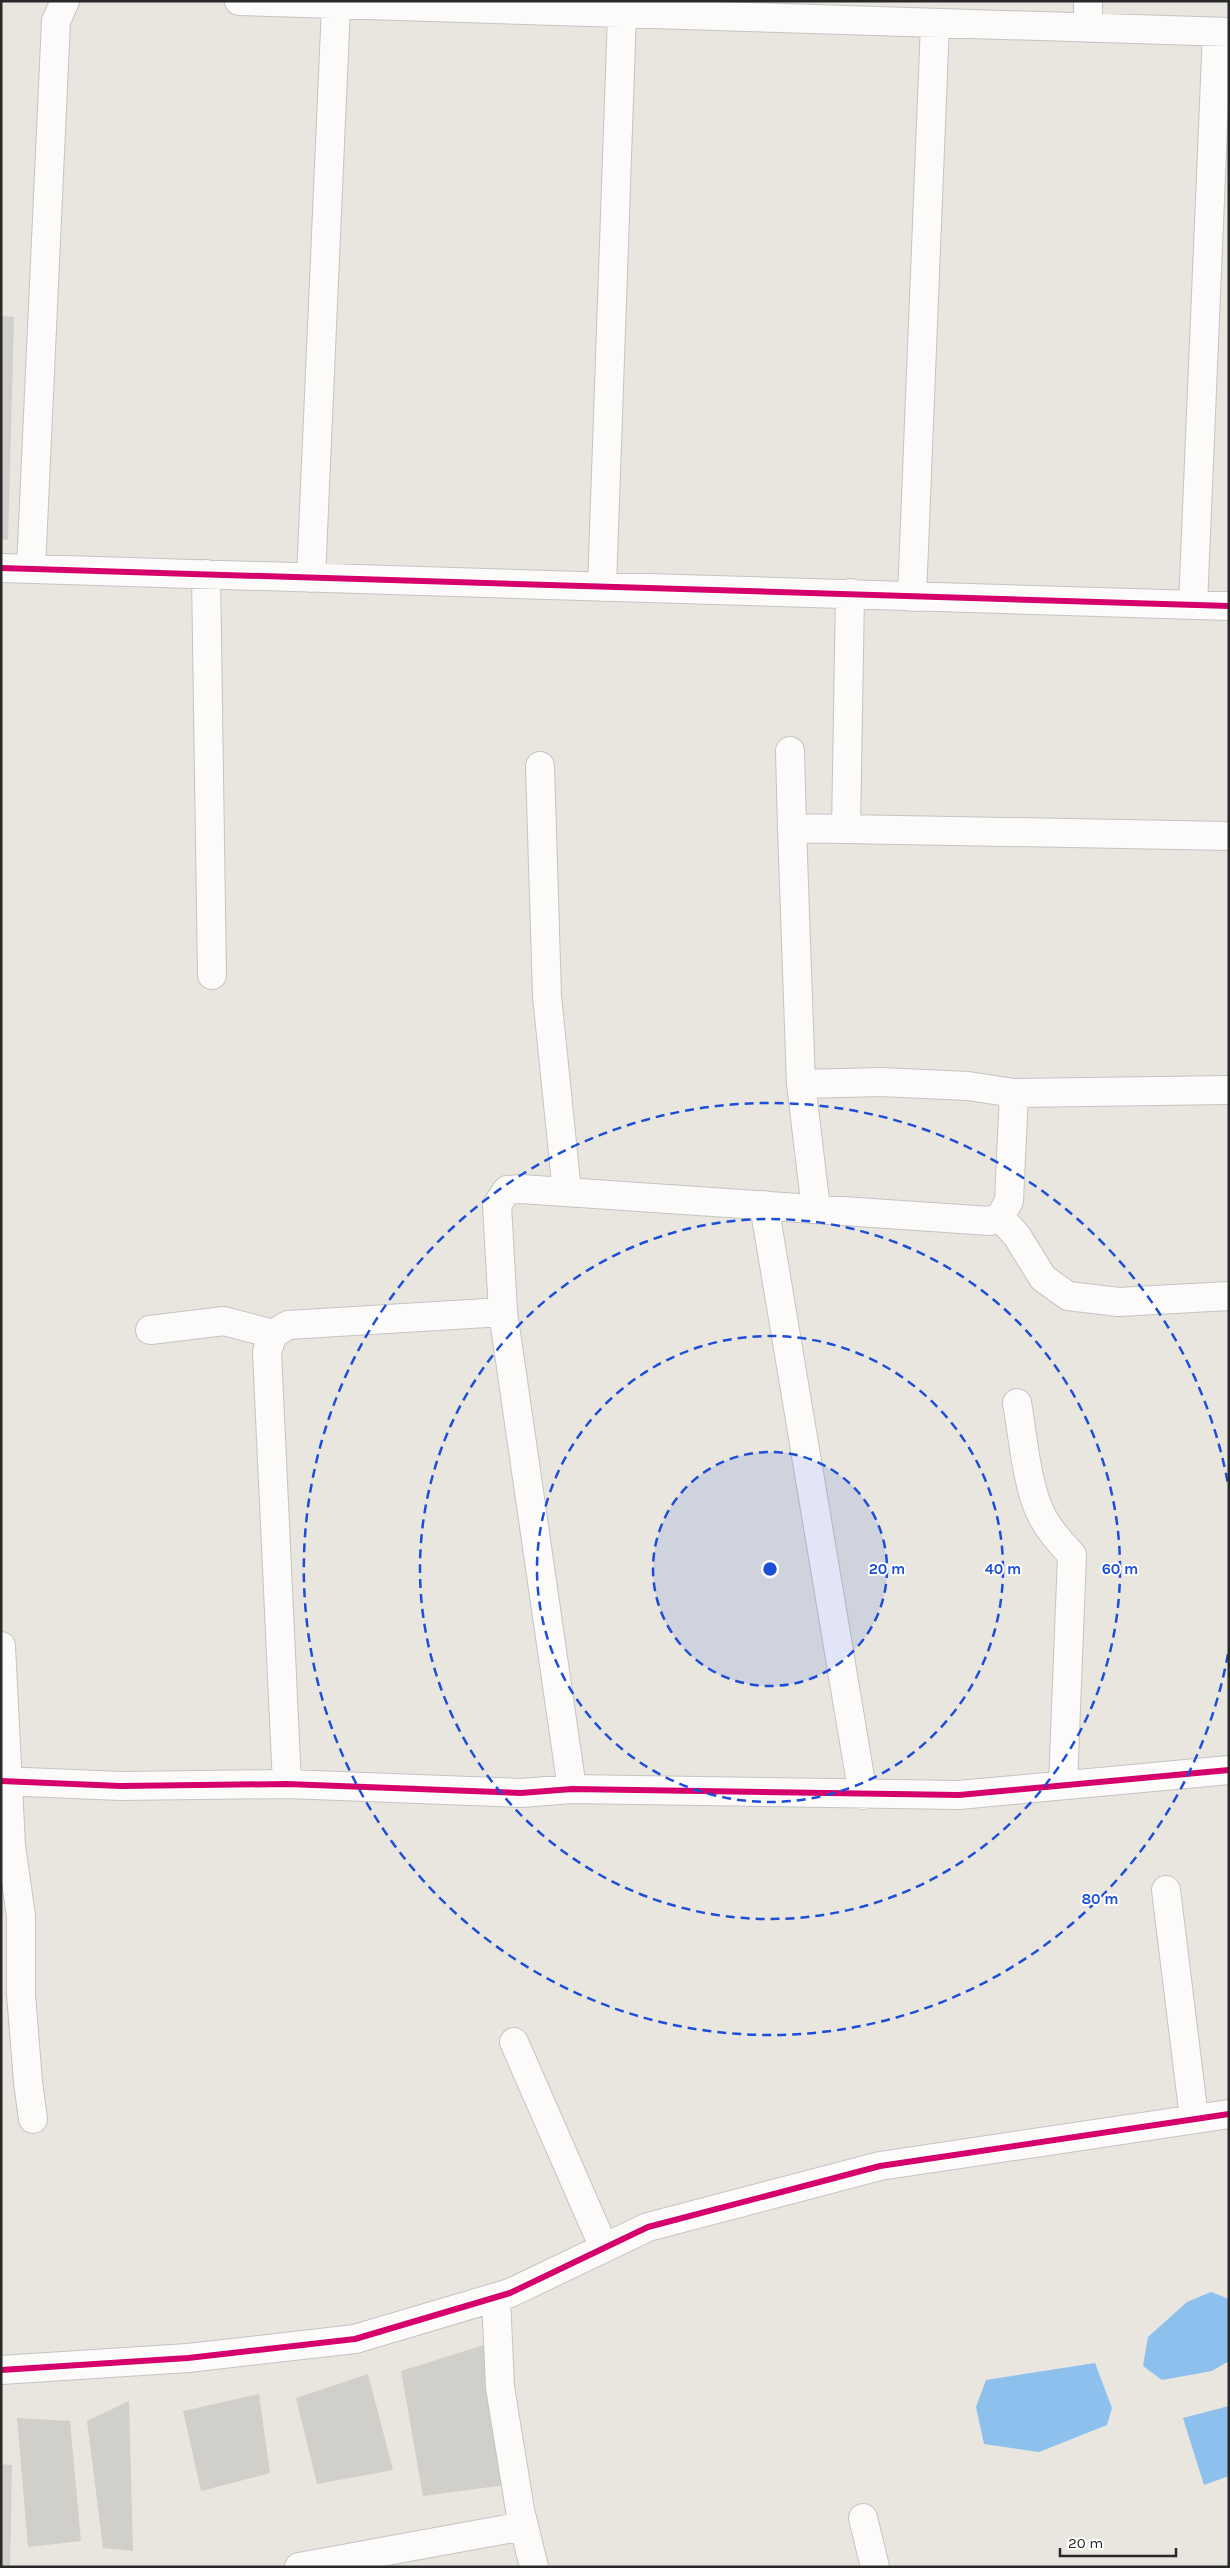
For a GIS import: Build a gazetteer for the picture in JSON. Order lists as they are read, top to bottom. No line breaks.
{"scale_bar":"20 m","rings":["20 m","40 m","60 m","80 m"]}
